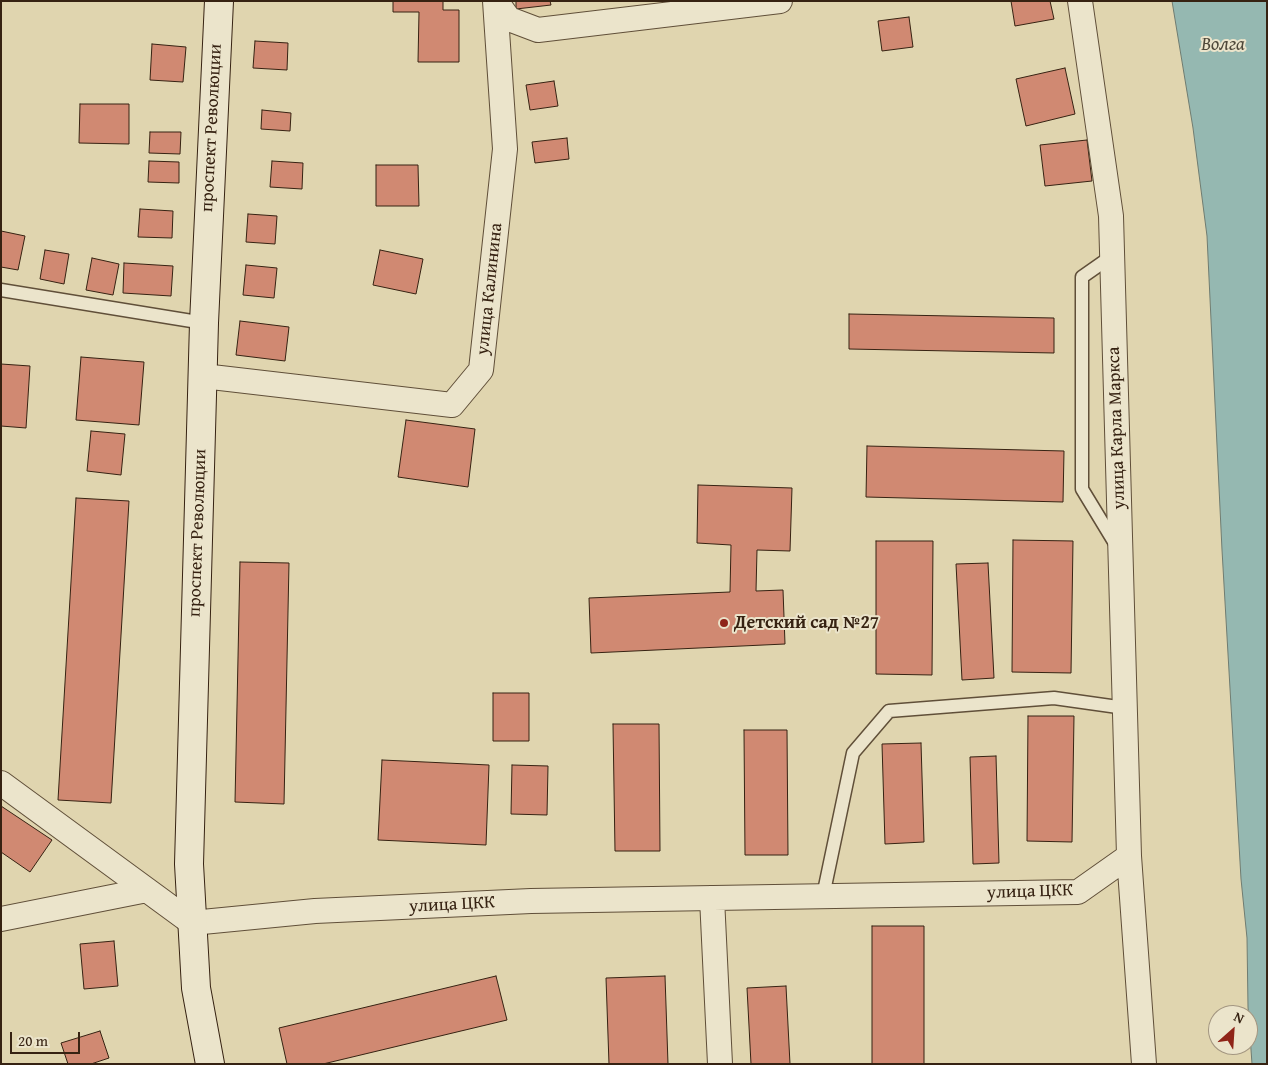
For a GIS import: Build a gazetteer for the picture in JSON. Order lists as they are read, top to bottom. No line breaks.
{"streets":{"street":["проспект Революции","улица Калинина","улица Карла Маркса","улица ЦКК"]},"crossings":[["проспект Революции","улица Калинина"],["проспект Революции","улица ЦКК"],["улица Карла Маркса","улица ЦКК"]],"water":["Волга"],"places":["Детский сад №27"],"scale_bar":"20 m","north":"top right"}
